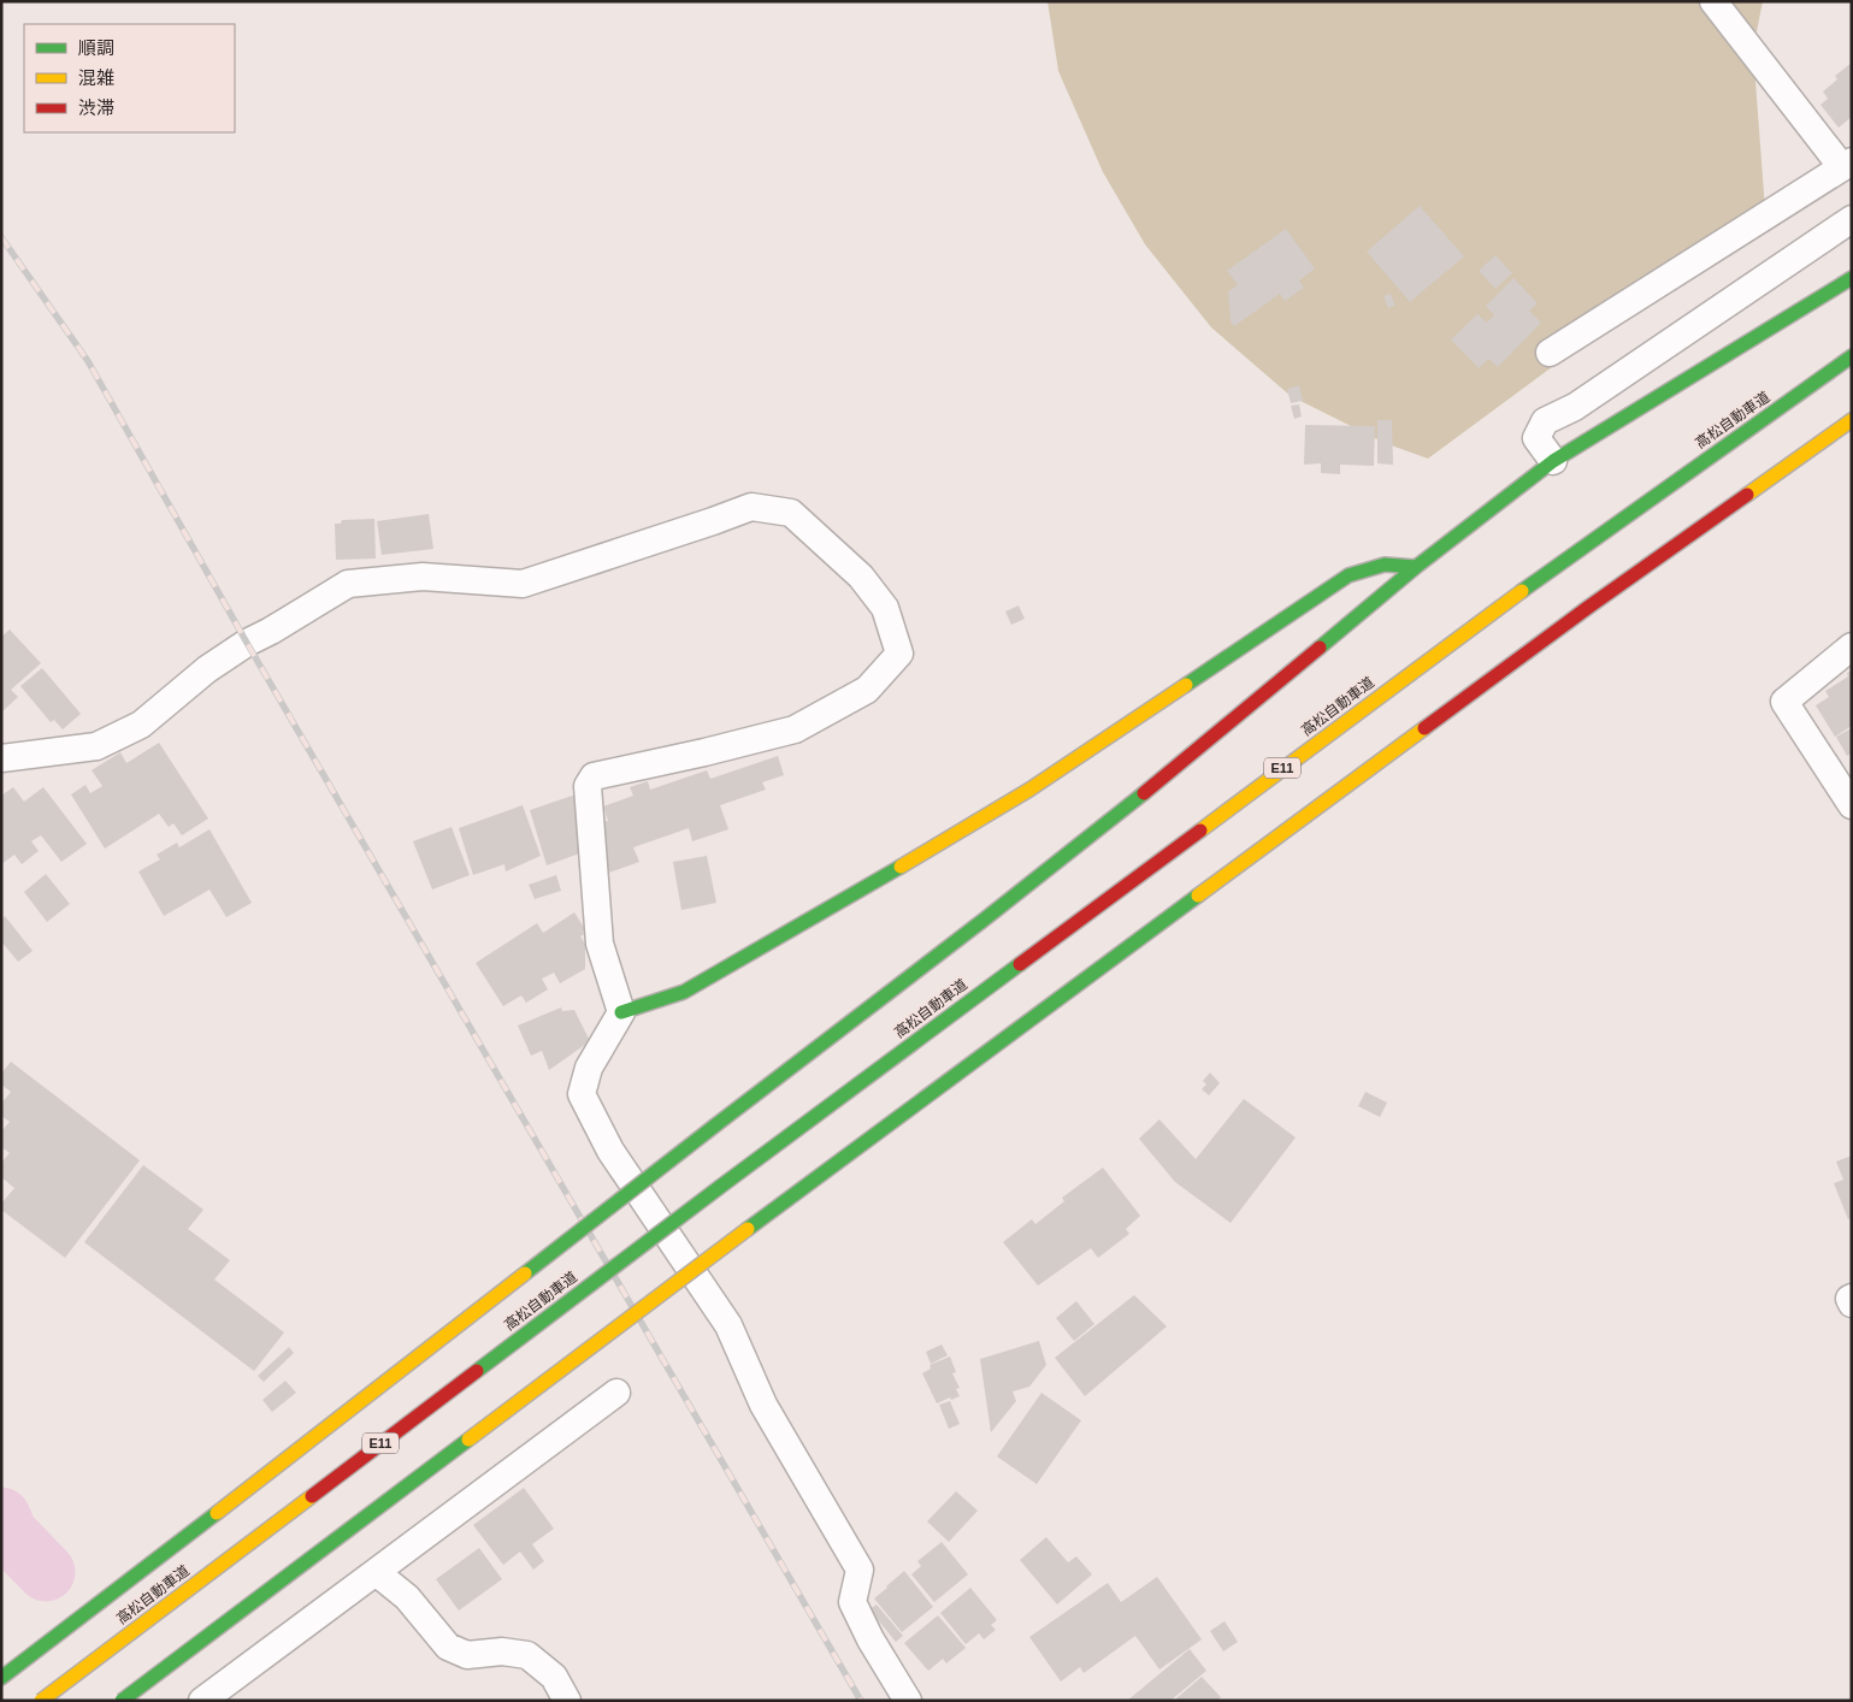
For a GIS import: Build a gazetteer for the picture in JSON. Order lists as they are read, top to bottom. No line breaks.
{"streets":{"main road":["高松自動車道","E11"]},"legend":["順調","混雑","渋滞"]}
